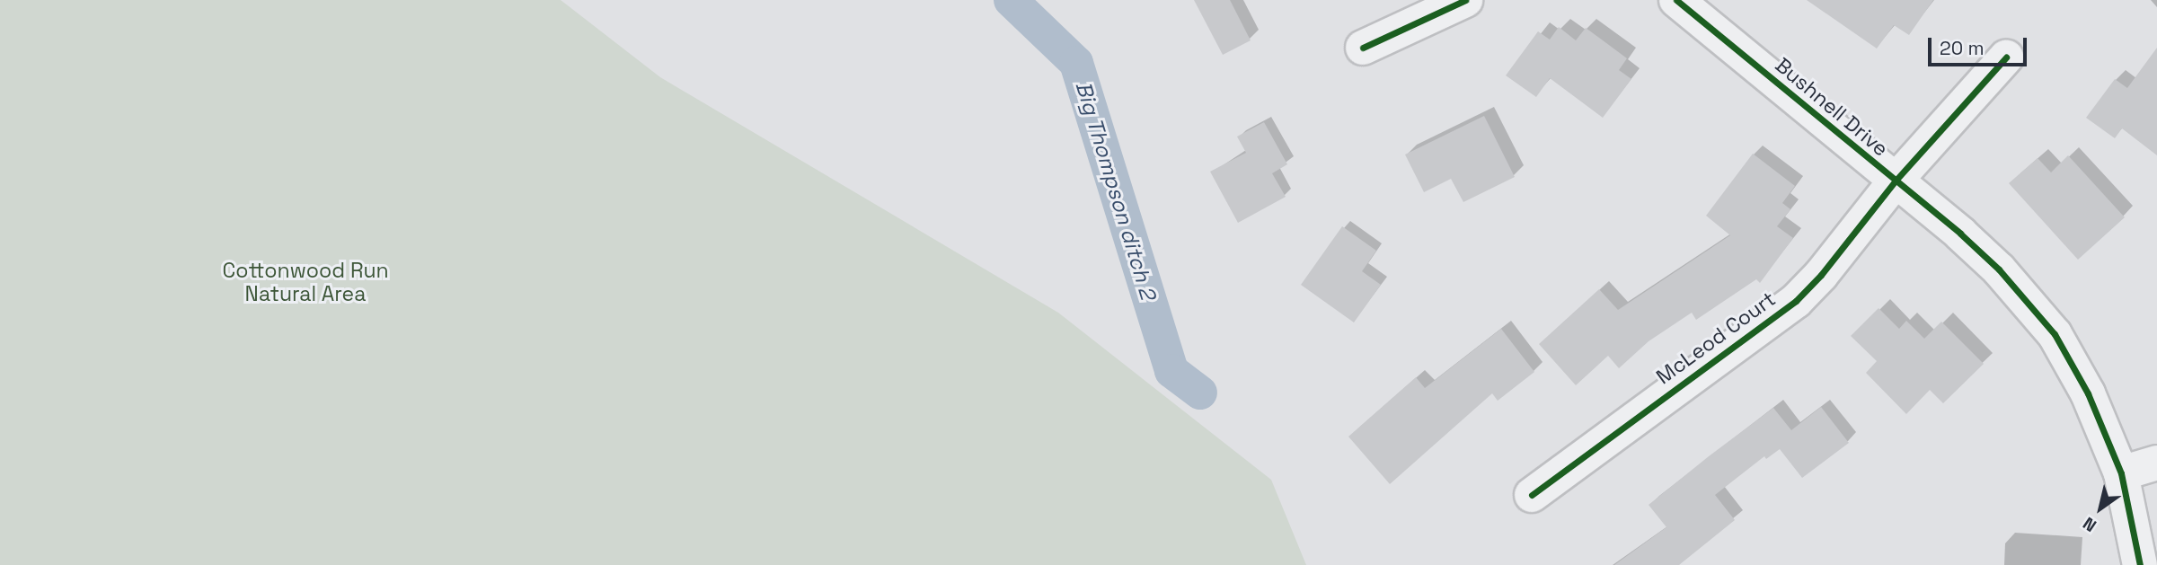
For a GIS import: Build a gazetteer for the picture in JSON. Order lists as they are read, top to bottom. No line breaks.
{"streets":{"street":["Bushnell Drive","McLeod Court"]},"crossings":[["Bushnell Drive","McLeod Court"]],"water":["Big Thompson ditch 2"],"parks":["Cottonwood Run Natural Area"],"scale_bar":"20 m","north":"bottom left"}
